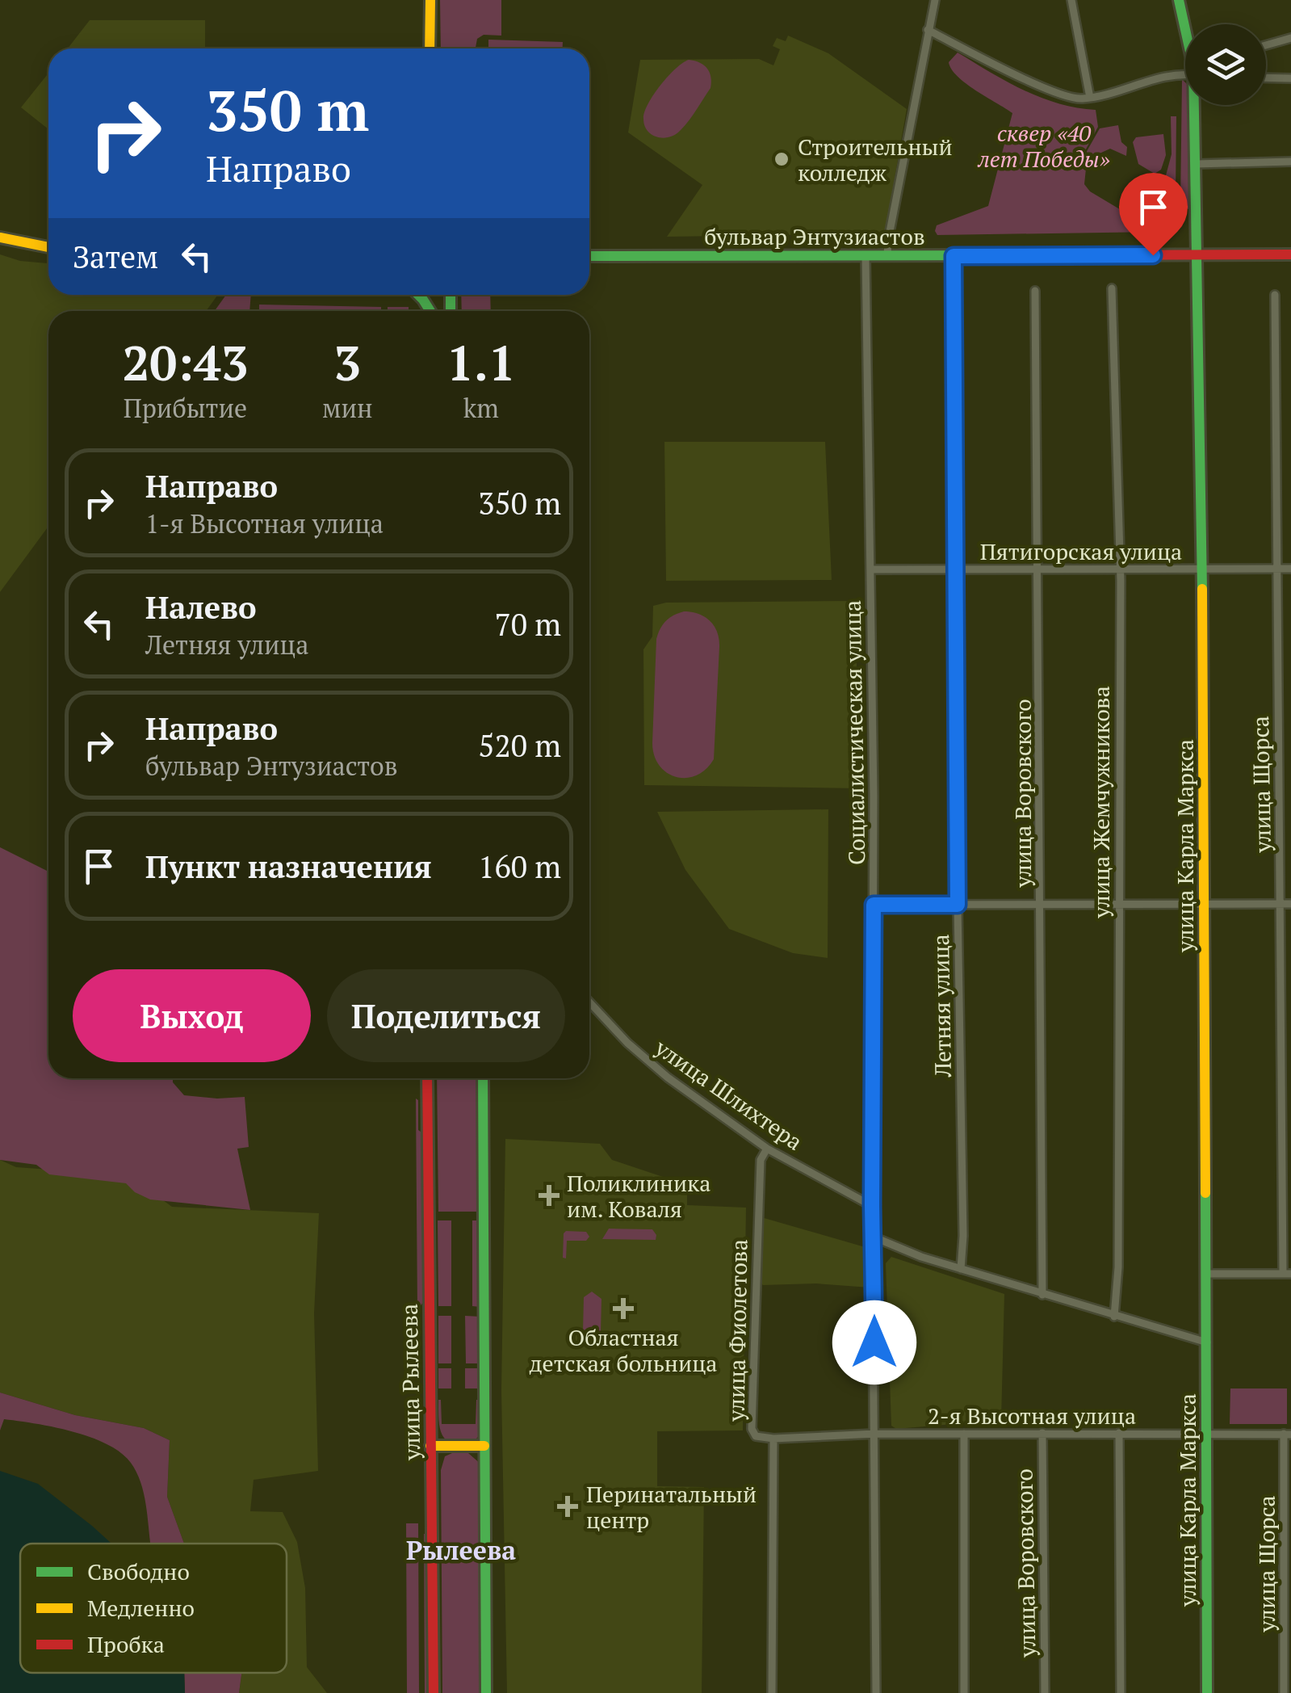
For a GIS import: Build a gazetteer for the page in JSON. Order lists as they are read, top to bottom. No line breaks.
{"streets":{"main road":["бульвар Энтузиастов","улица Карла Маркса","улица Рылеева"],"street":["Пятигорская улица","Социалистическая улица","улица Щорса","улица Воровского","улица Жемчужникова","Летняя улица","улица Шлихтера","улица Фиолетова","2-я Высотная улица"]},"crossings":[["бульвар Энтузиастов","Социалистическая улица"],["бульвар Энтузиастов","улица Карла Маркса"],["бульвар Энтузиастов","Летняя улица"],["Пятигорская улица","Социалистическая улица"],["Пятигорская улица","улица Щорса"],["Пятигорская улица","улица Воровского"],["Пятигорская улица","улица Жемчужникова"],["Пятигорская улица","улица Карла Маркса"],["Пятигорская улица","Летняя улица"],["Социалистическая улица","улица Шлихтера"],["Социалистическая улица","2-я Высотная улица"],["улица Щорса","2-я Высотная улица"],["улица Воровского","2-я Высотная улица"],["улица Карла Маркса","2-я Высотная улица"],["улица Шлихтера","улица Фиолетова"],["улица Фиолетова","2-я Высотная улица"]],"districts":["Рылеева"],"parks":["cквер «40 лет Победы»"],"places":{"other":["Строительный колледж"],"health":["Поликлиника им. Коваля","Областная детская больница","Перинатальный центр"]},"legend":["Свободно","Медленно","Пробка"],"page":{"turn":["350 m","Направо"],"then":"Затем","eta":["20:43","Прибытие","3","мин","1.1","km"],"list":[{"name":"Направо","note":"1-я Высотная улица","value":"350 m"},{"name":"Налево","note":"Летняя улица","value":"70 m"},{"name":"Направо","note":"бульвар Энтузиастов","value":"520 m"},{"name":"Пункт назначения","value":"160 m"}],"buttons":["Выход","Поделиться"]}}
